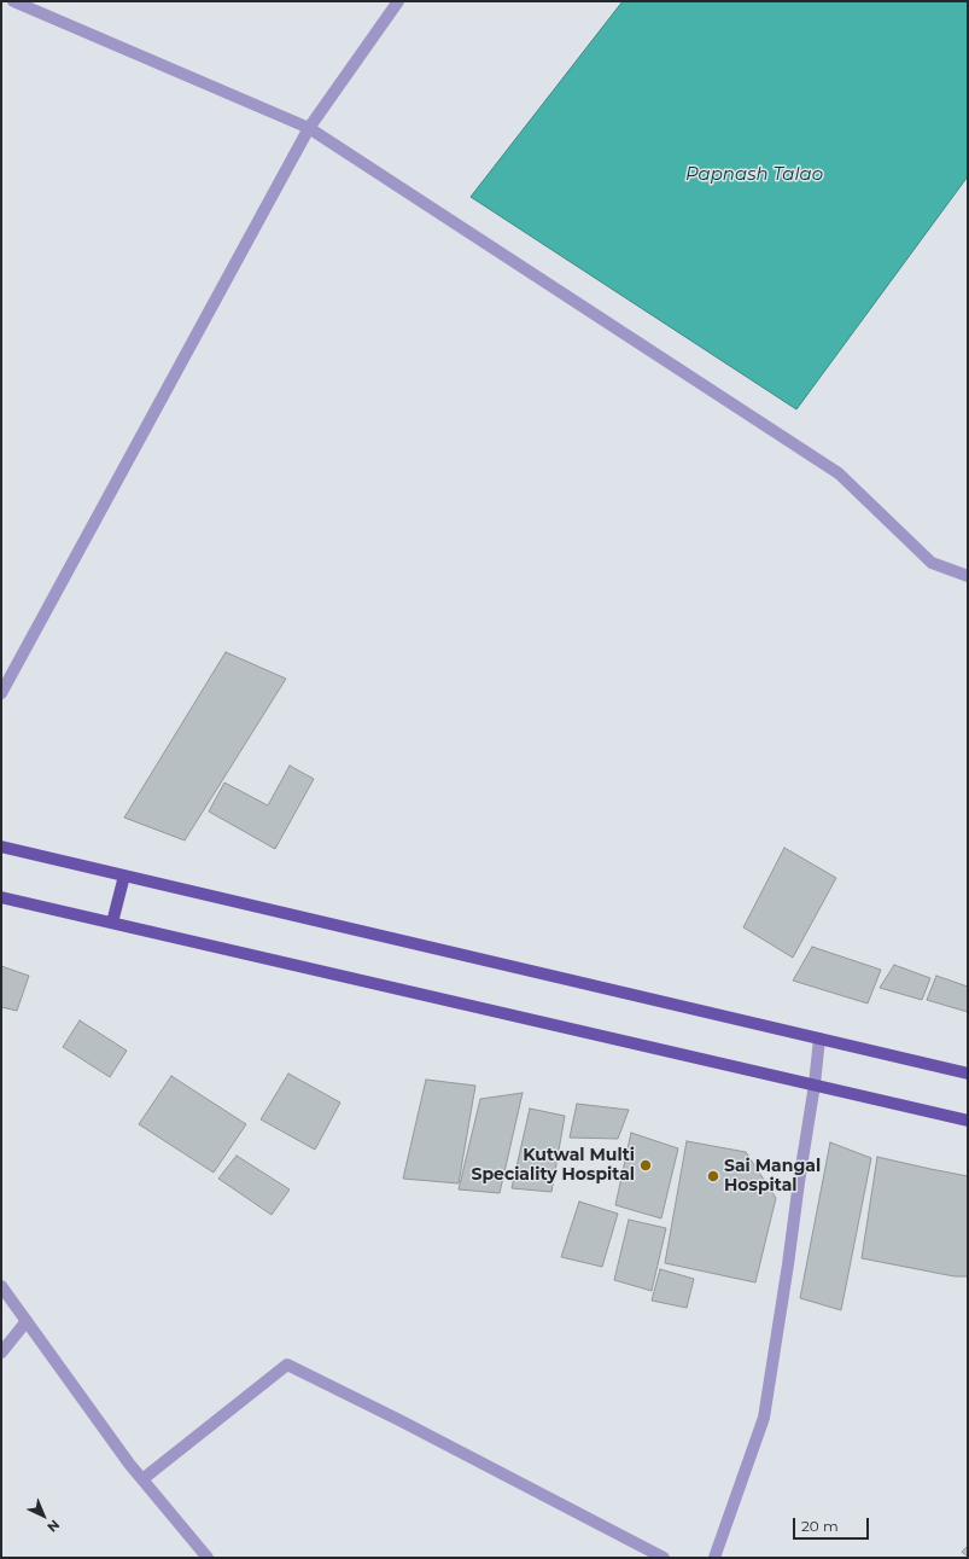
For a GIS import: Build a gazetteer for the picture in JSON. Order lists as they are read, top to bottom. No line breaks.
{"water":["Papnash Talao"],"places":["Kutwal Multi Speciality Hospital","Sai Mangal Hospital"],"scale_bar":"20 m","north":"bottom right"}
